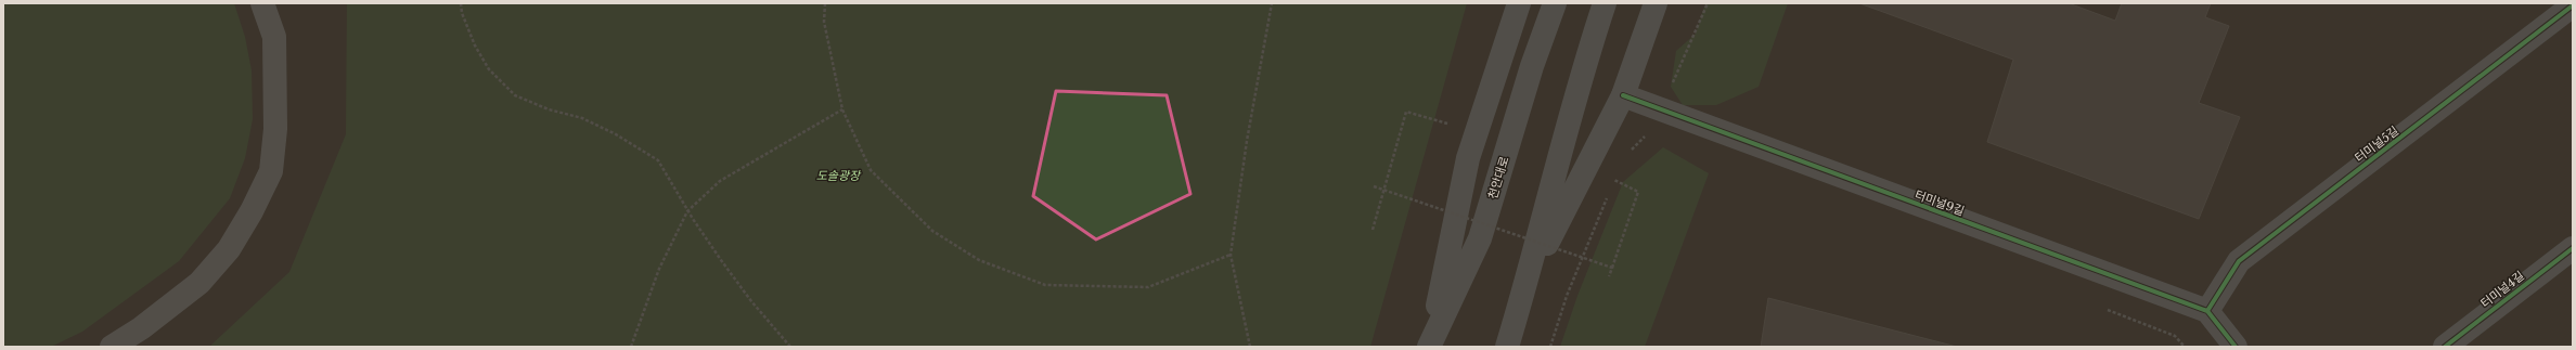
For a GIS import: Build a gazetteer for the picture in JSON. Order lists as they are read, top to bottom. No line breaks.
{"streets":{"main road":["천안대로"],"street":["터미널5길","터미널9길","터미널4길"]},"crossings":[["터미널5길","터미널9길"]],"parks":["도솔광장"]}
